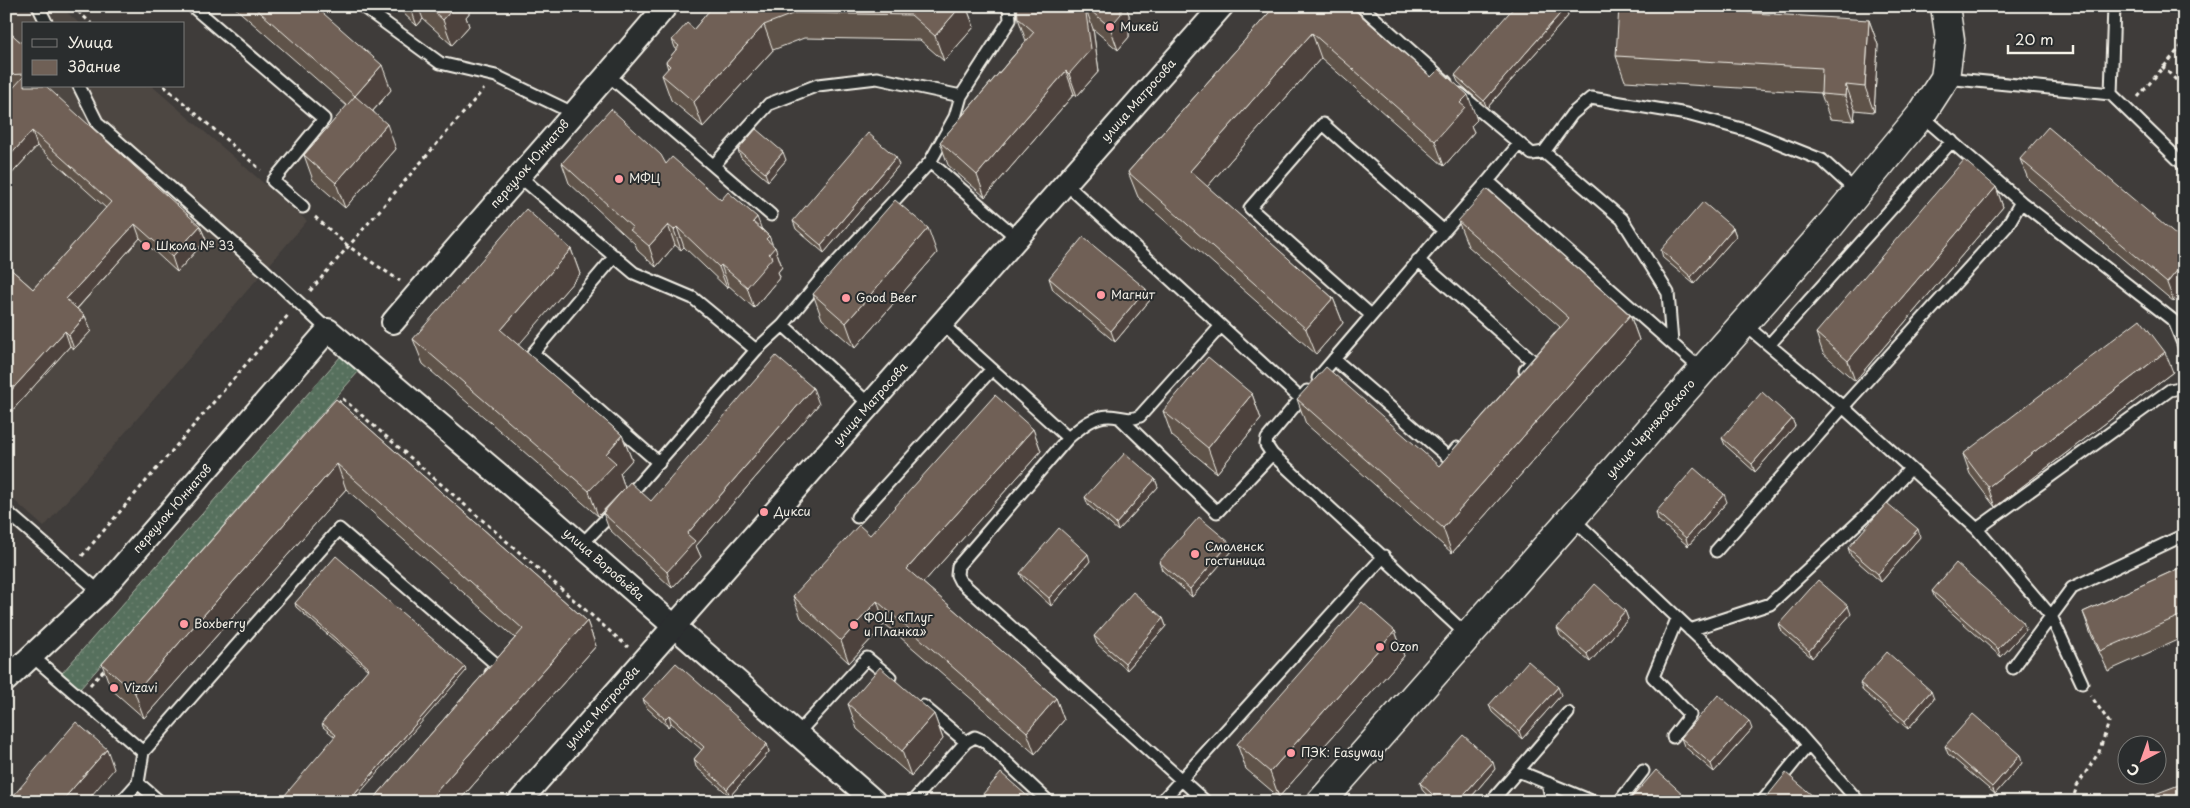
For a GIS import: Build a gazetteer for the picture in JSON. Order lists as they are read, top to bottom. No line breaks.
{"streets":{"street":["улица Матросова","переулок Юннатов","улица Черняховского","улица Воробьёва"]},"crossings":[["улица Матросова","улица Воробьёва"],["переулок Юннатов","улица Воробьёва"]],"places":["Микей","МФЦ","Школа № 33","Магнит","Good Beer","Дикси","Смоленск гостиница","Boxberry","ФОЦ «Плуг и Планка»","Ozon","Vizavi","ПЭК: Easyway"],"legend":["Улица","Здание"],"scale_bar":"20 m","north":"bottom left"}
